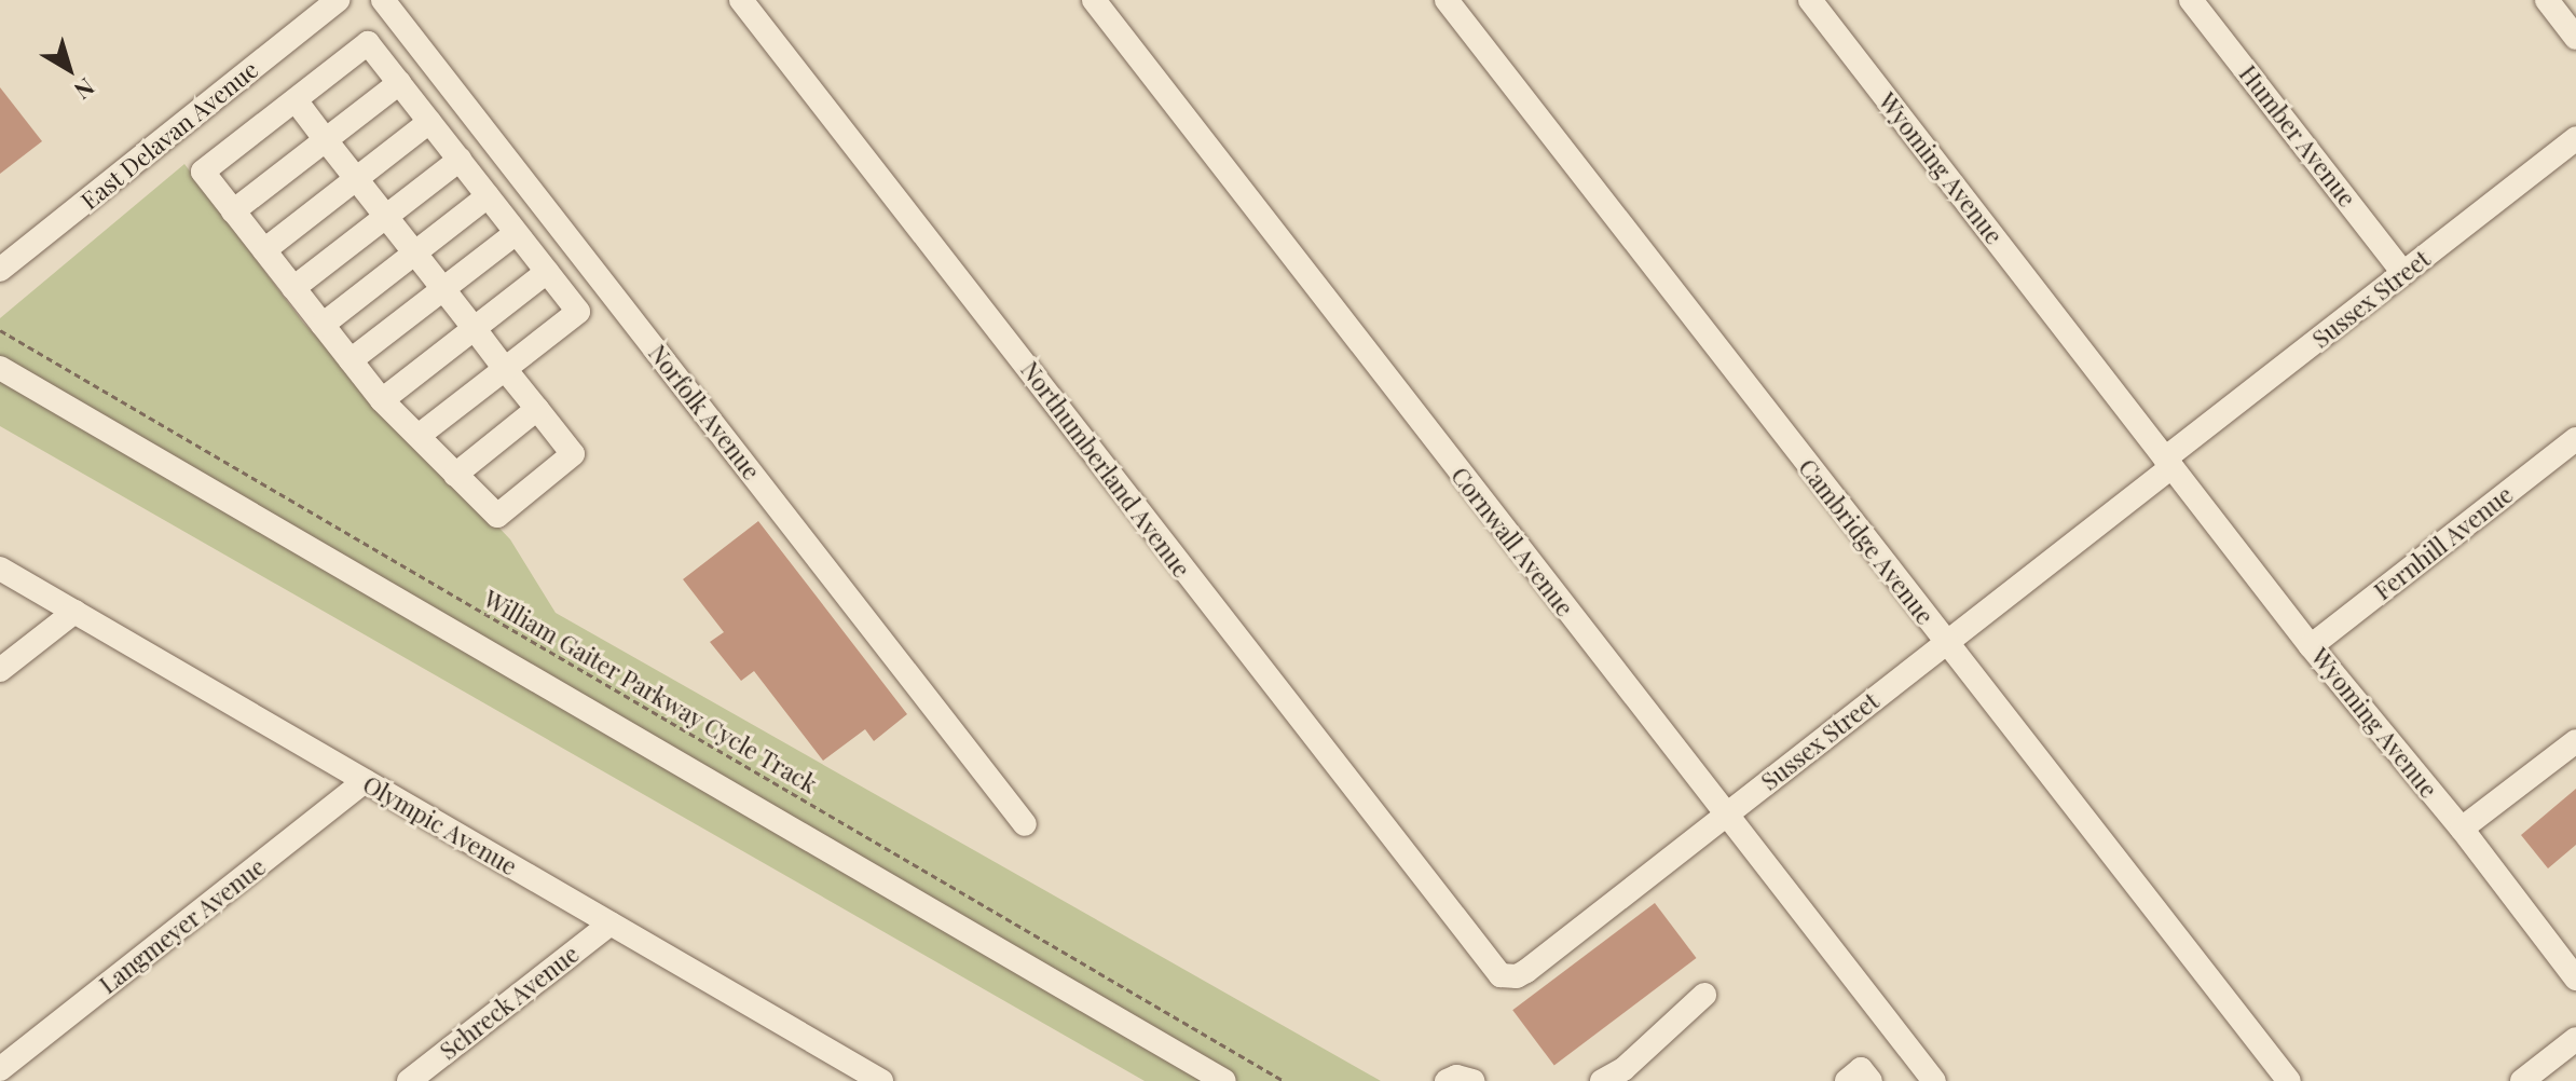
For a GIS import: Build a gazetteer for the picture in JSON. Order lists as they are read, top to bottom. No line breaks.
{"streets":{"street":["East Delavan Avenue","Humber Avenue","Wyoming Avenue","Sussex Street","Norfolk Avenue","Northumberland Avenue","Cornwall Avenue","Cambridge Avenue","Fernhill Avenue","Olympic Avenue","Langmeyer Avenue","Schreck Avenue"],"path":["William Gaiter Parkway Cycle Track"]},"crossings":[["Humber Avenue","Sussex Street"],["Wyoming Avenue","Sussex Street"],["Wyoming Avenue","Fernhill Avenue"],["Sussex Street","Northumberland Avenue"],["Sussex Street","Cornwall Avenue"],["Sussex Street","Cambridge Avenue"],["Olympic Avenue","Langmeyer Avenue"],["Olympic Avenue","Schreck Avenue"]],"north":"bottom right"}
